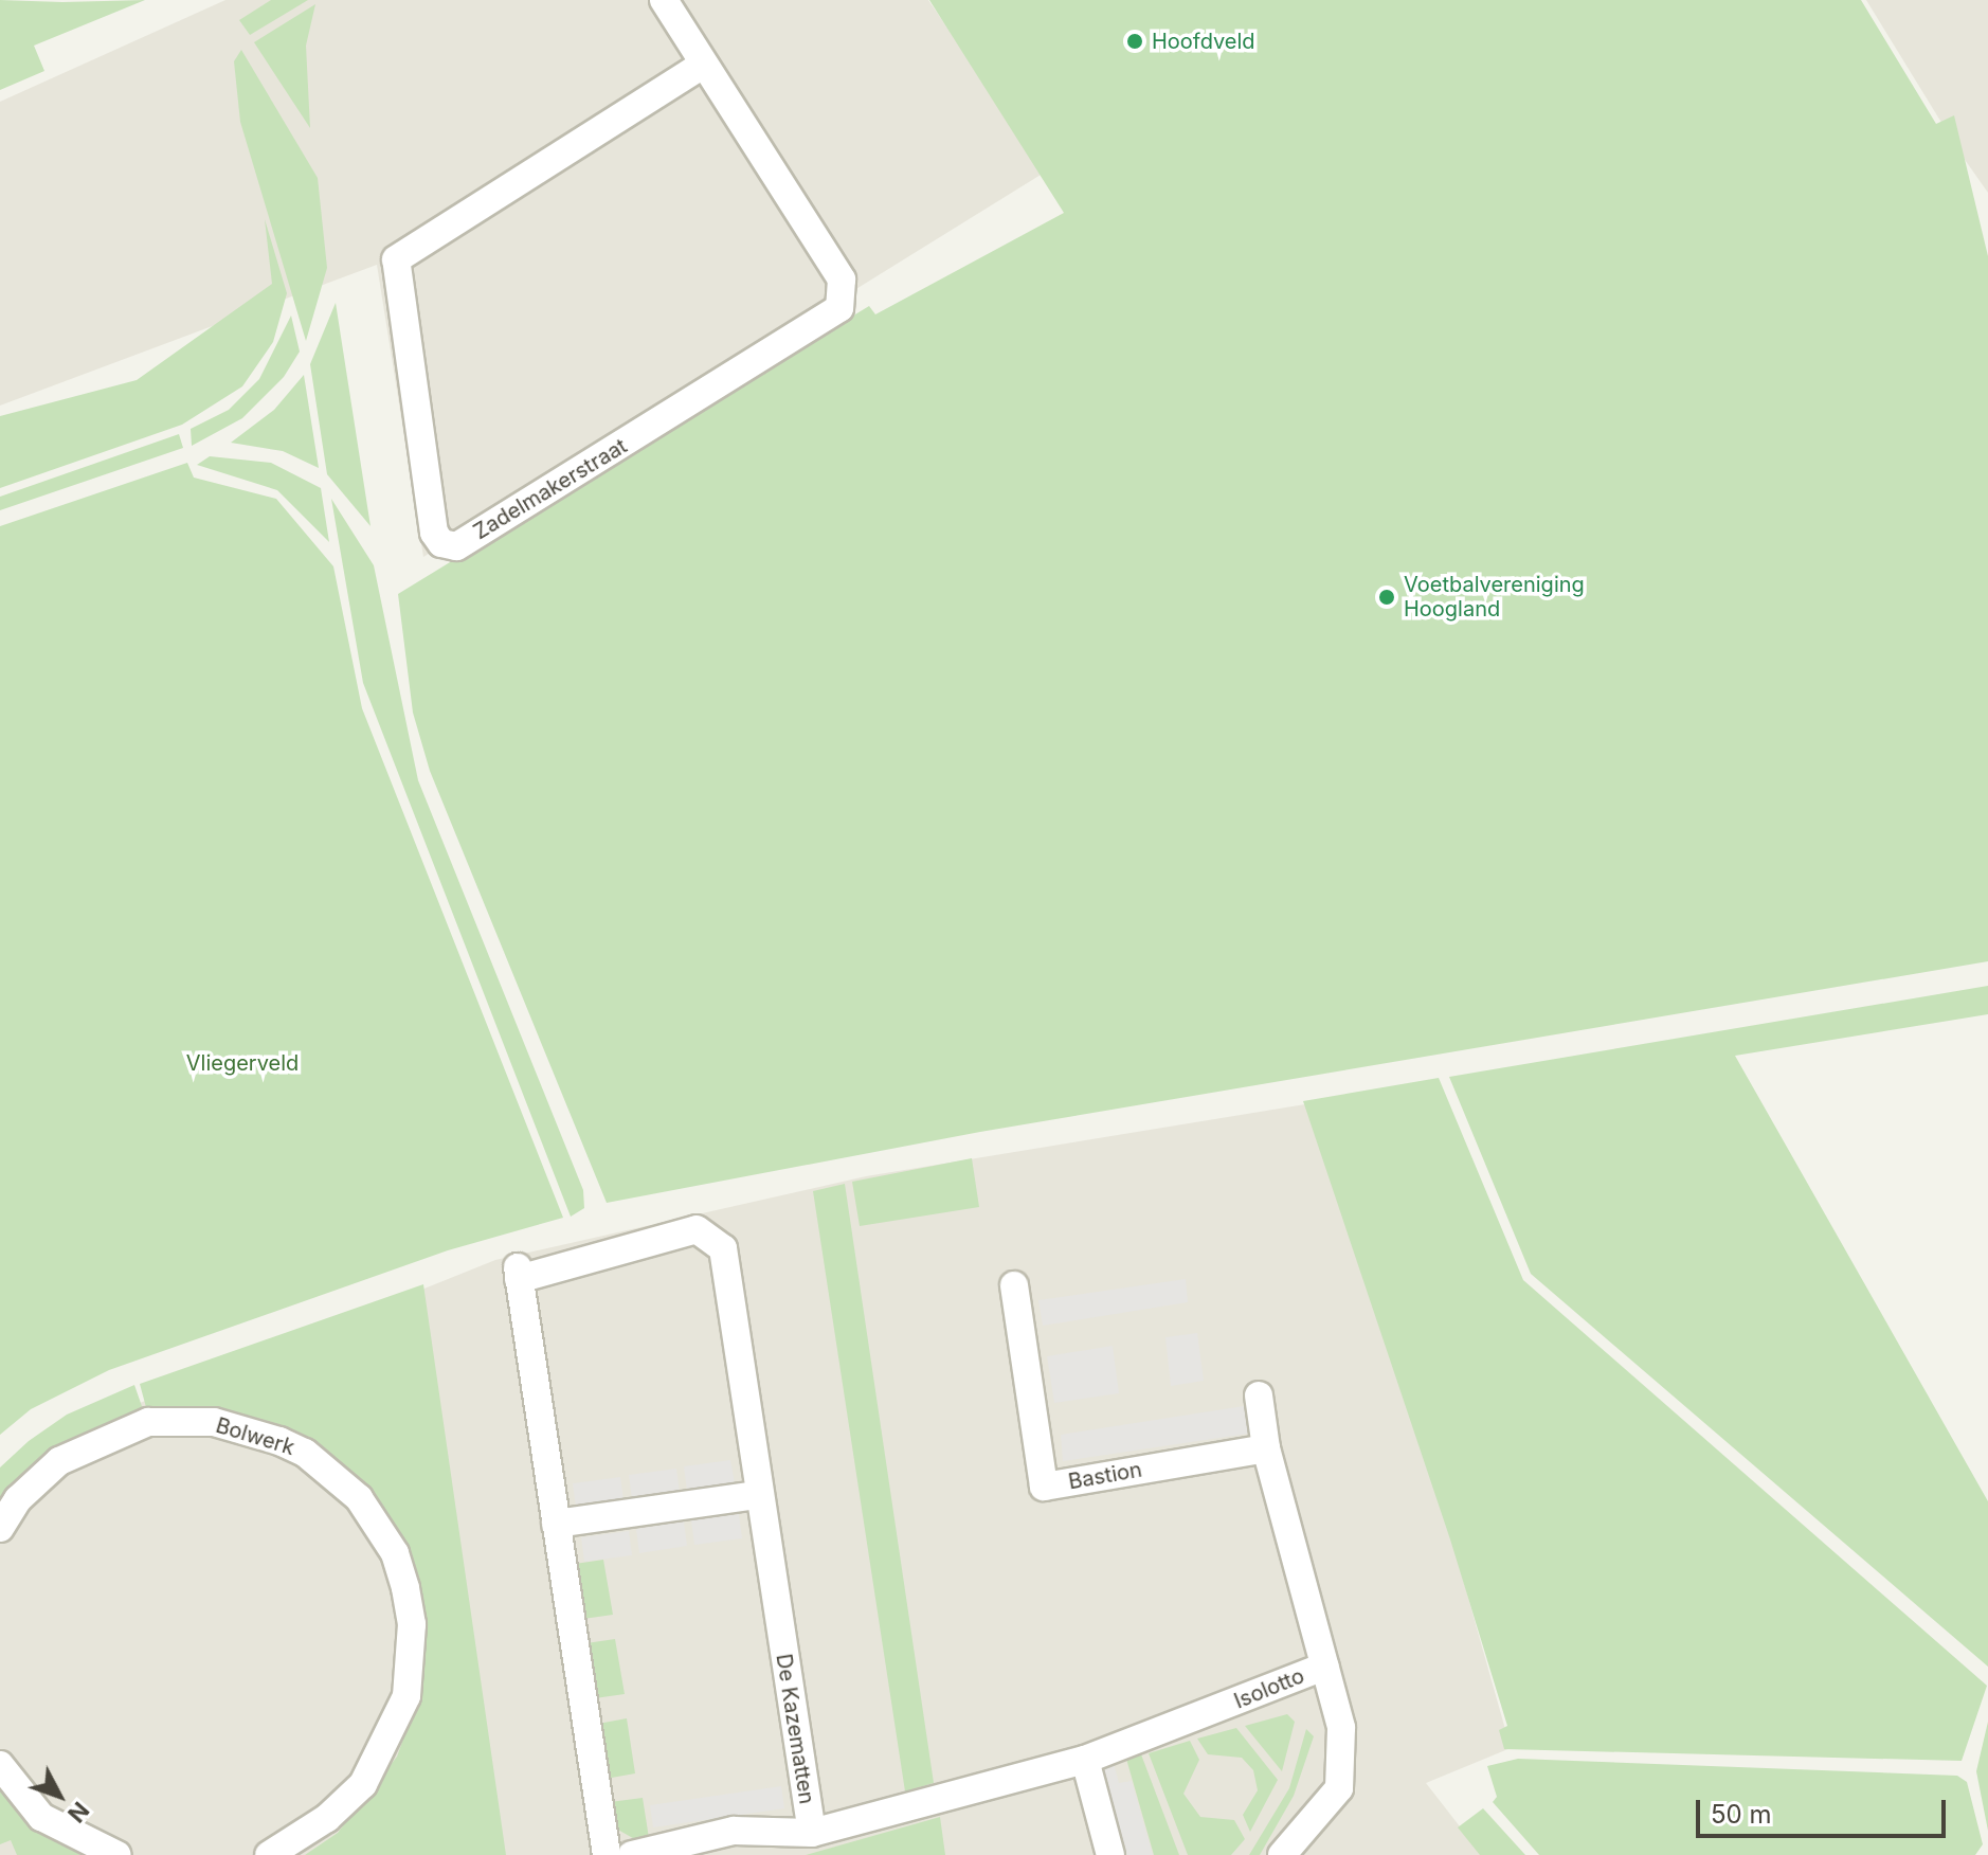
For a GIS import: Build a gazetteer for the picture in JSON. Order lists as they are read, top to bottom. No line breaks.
{"streets":{"street":["Zadelmakerstraat","Bolwerk","Bastion","Isolotto","De Kazematten"]},"parks":["Vliegerveld"],"places":["Hoofdveld","Voetbalvereniging Hoogland"],"scale_bar":"50 m","north":"bottom right"}
